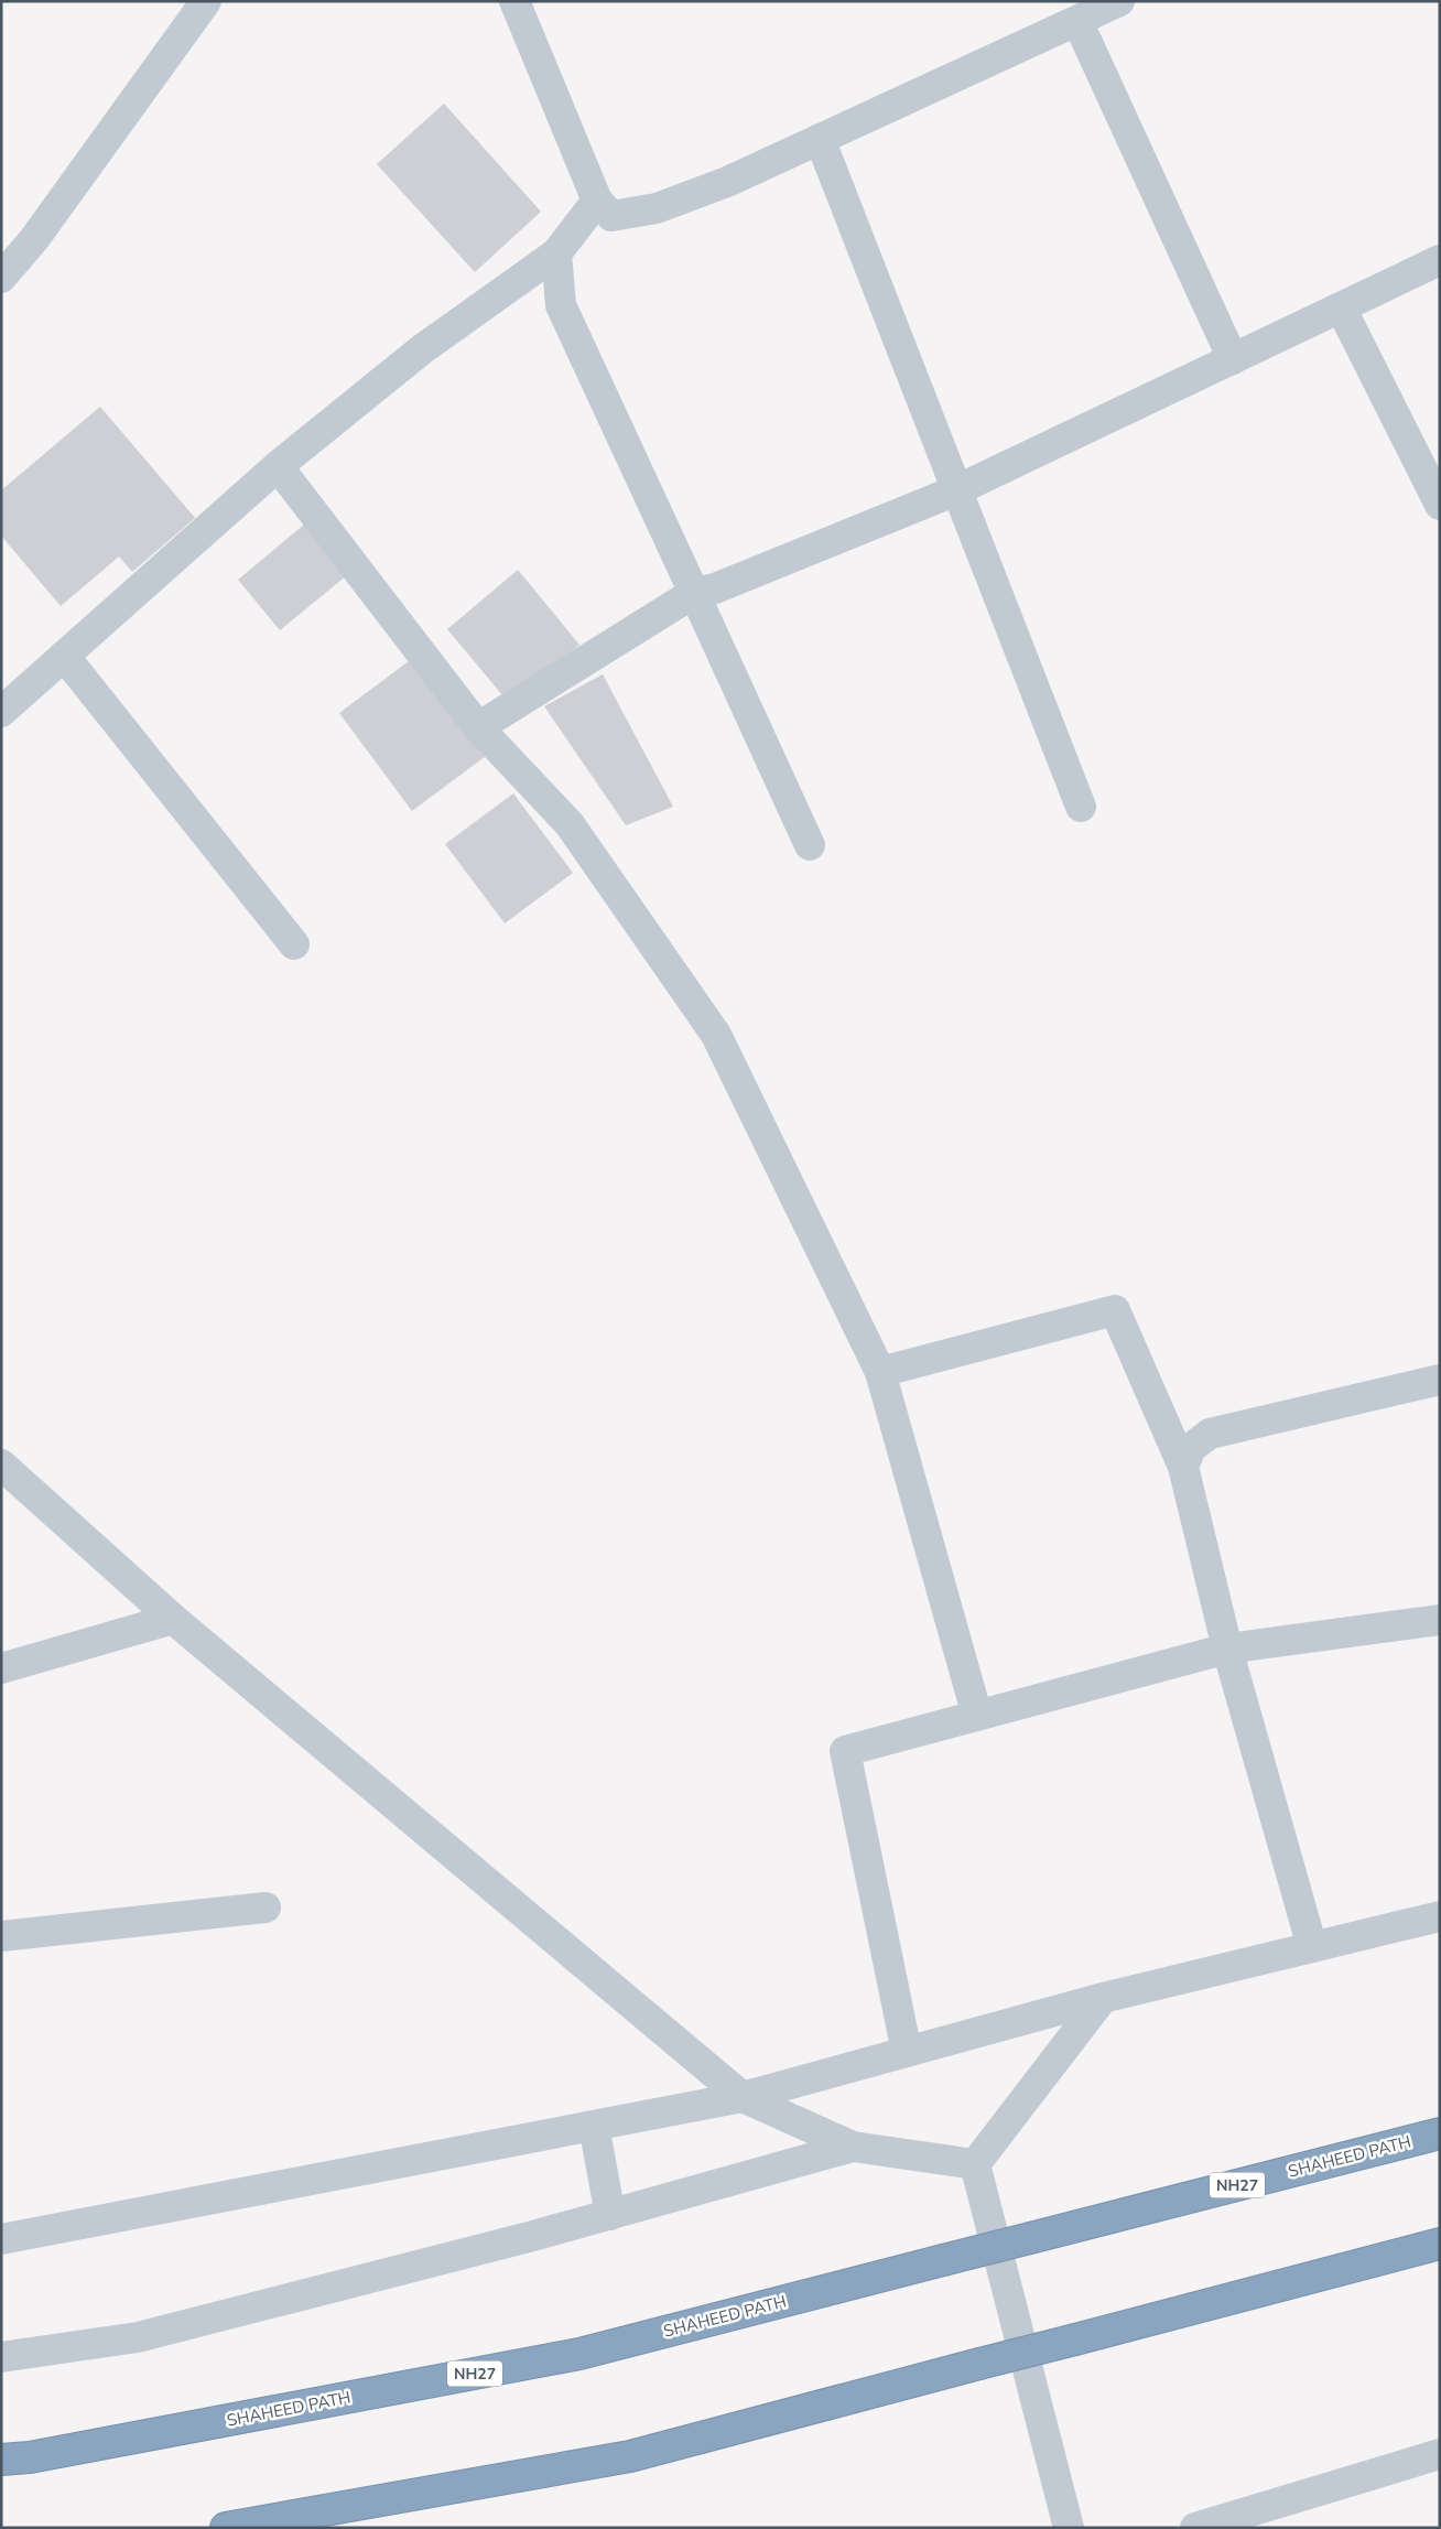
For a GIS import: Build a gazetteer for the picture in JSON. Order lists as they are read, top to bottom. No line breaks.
{"streets":{"highway":["SHAHEED PATH","NH27"]}}
